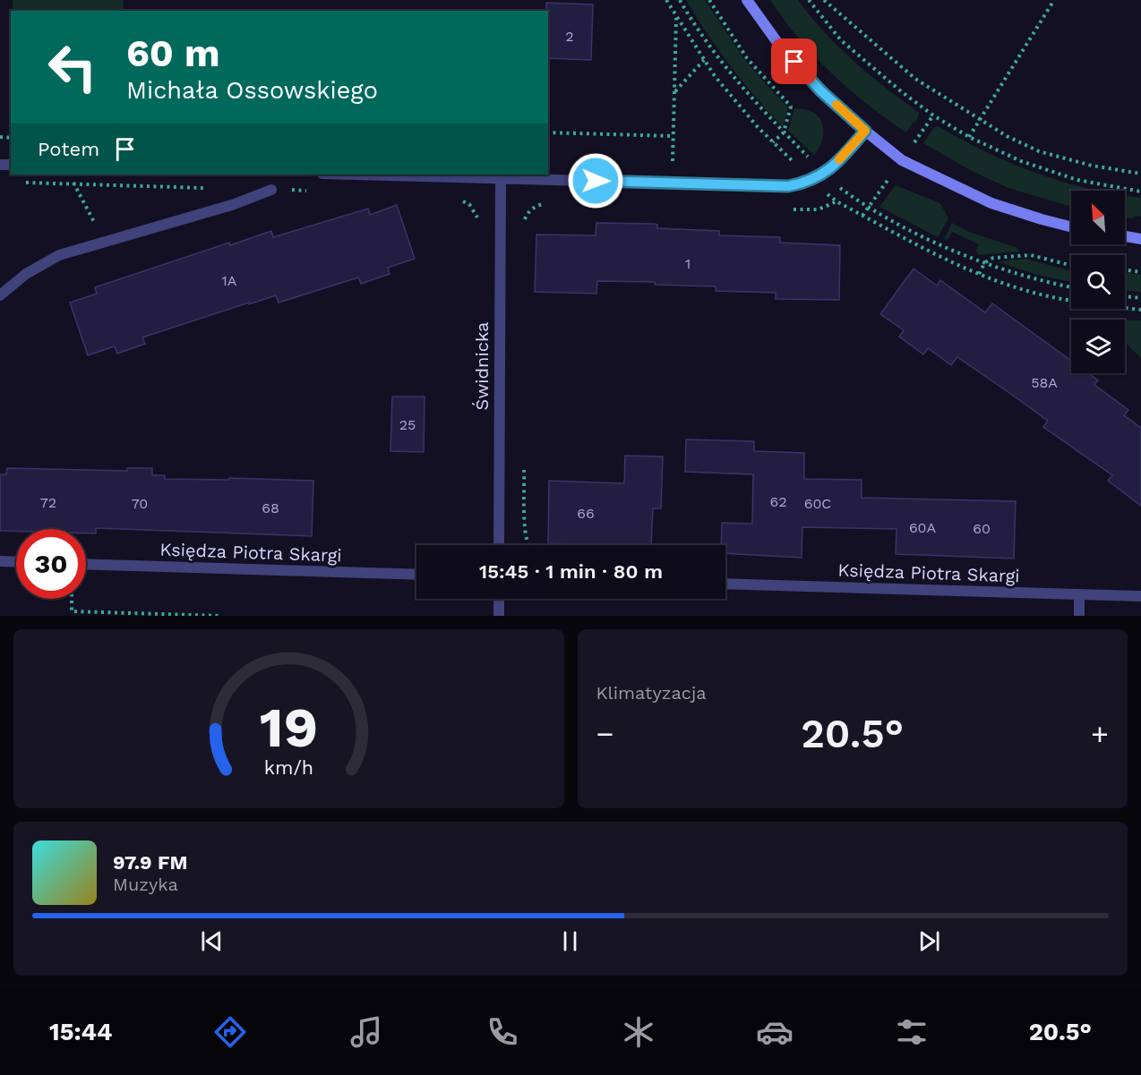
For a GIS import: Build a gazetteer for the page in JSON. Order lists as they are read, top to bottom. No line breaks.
{"streets":{"street":["Świdnicka","Księdza Piotra Skargi"]},"house_numbers":["2","1","1A","58A","25","62","72","70","60C","68","66","60A","60"],"north":"top left","page":{"turn":["60 m","Michała Ossowskiego"],"then":"Potem","limit":"30","trip":"15:45 · 1 min · 80 m","tile":"Klimatyzacja","heat":["−","20.5°","+"],"song":["97.9 FM","Muzyka"],"tabs":["15:44","20.5°"],"gauge":["19","km/h"]}}
